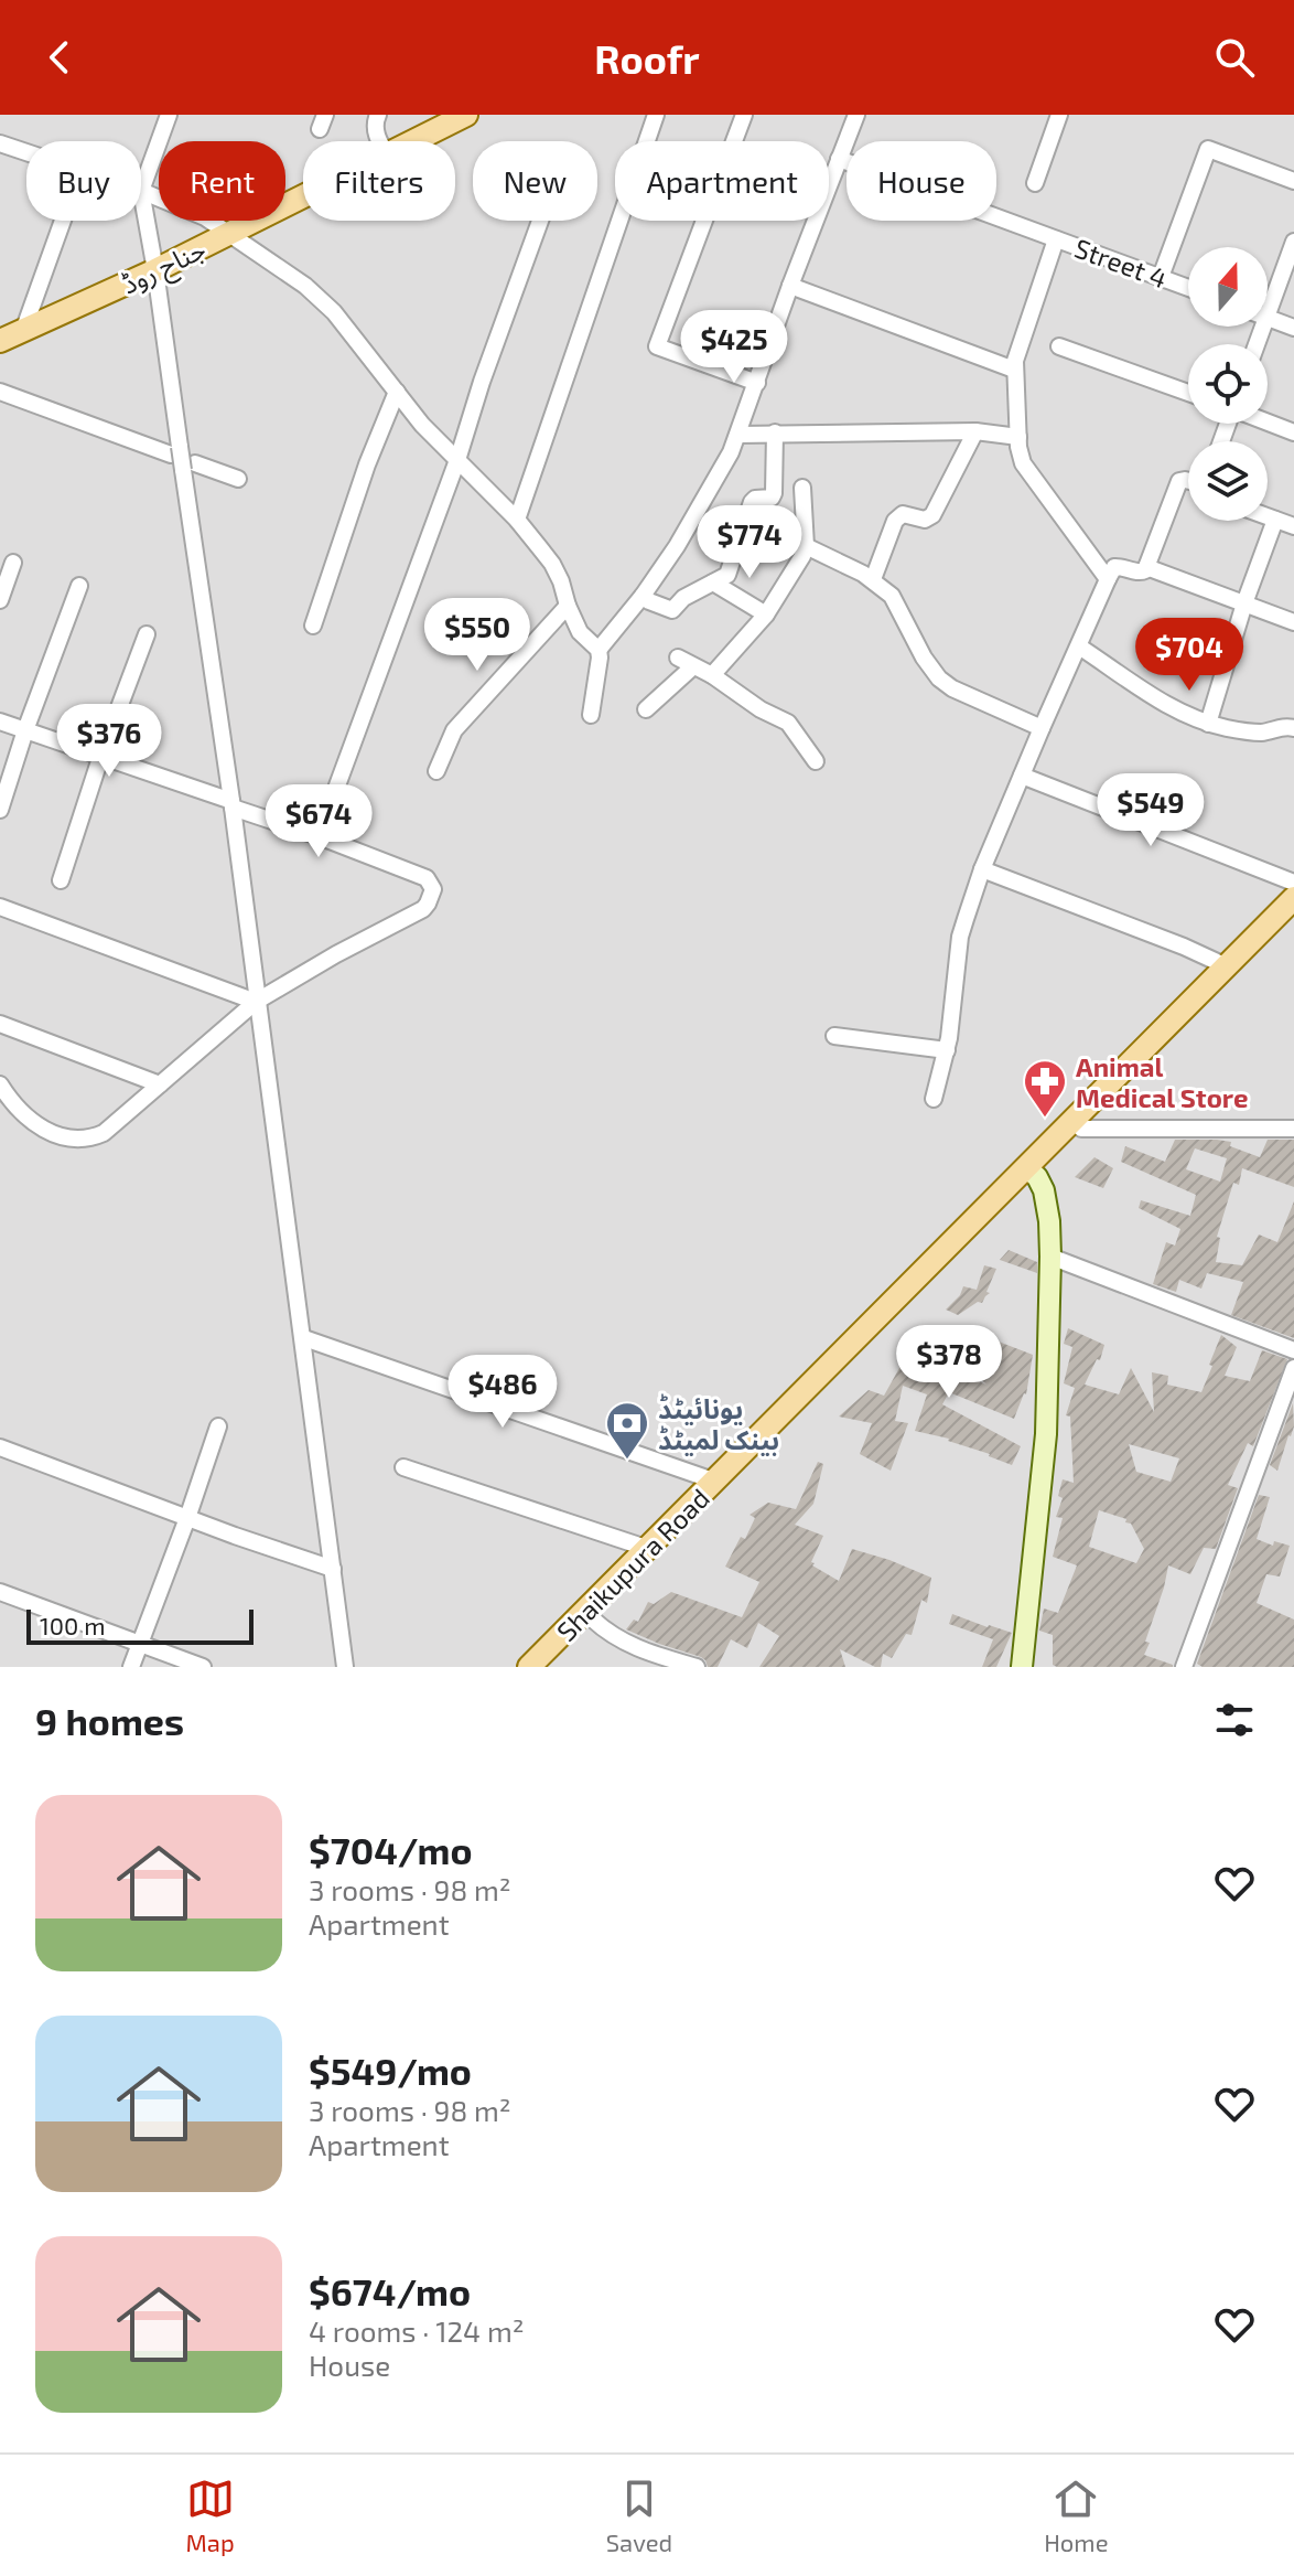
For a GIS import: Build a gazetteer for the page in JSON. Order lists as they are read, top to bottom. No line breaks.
{"streets":{"main road":["جناح روڈ","Shaikupura Road"],"street":["Street 4"]},"places":{"pharmacy":["Animal Medical Store"],"bank":["یونائیٹڈ بینک لمیٹڈ"]},"scale_bar":"100 m","north":"top","page":{"header":"Roofr","chip":["Buy","Rent","Filters","New","Apartment","House"],"price":["$425","$774","$550","$704","$376","$549","$674","$378","$486"],"scale":"100 m","heading":"9 homes","list":[{"name":"$704/mo","note":"3 rooms · 98 m² · Apartment"},{"name":"$549/mo","note":"3 rooms · 98 m² · Apartment"},{"name":"$674/mo","note":"4 rooms · 124 m² · House"}],"tabs":["Map","Saved","Home"]}}
